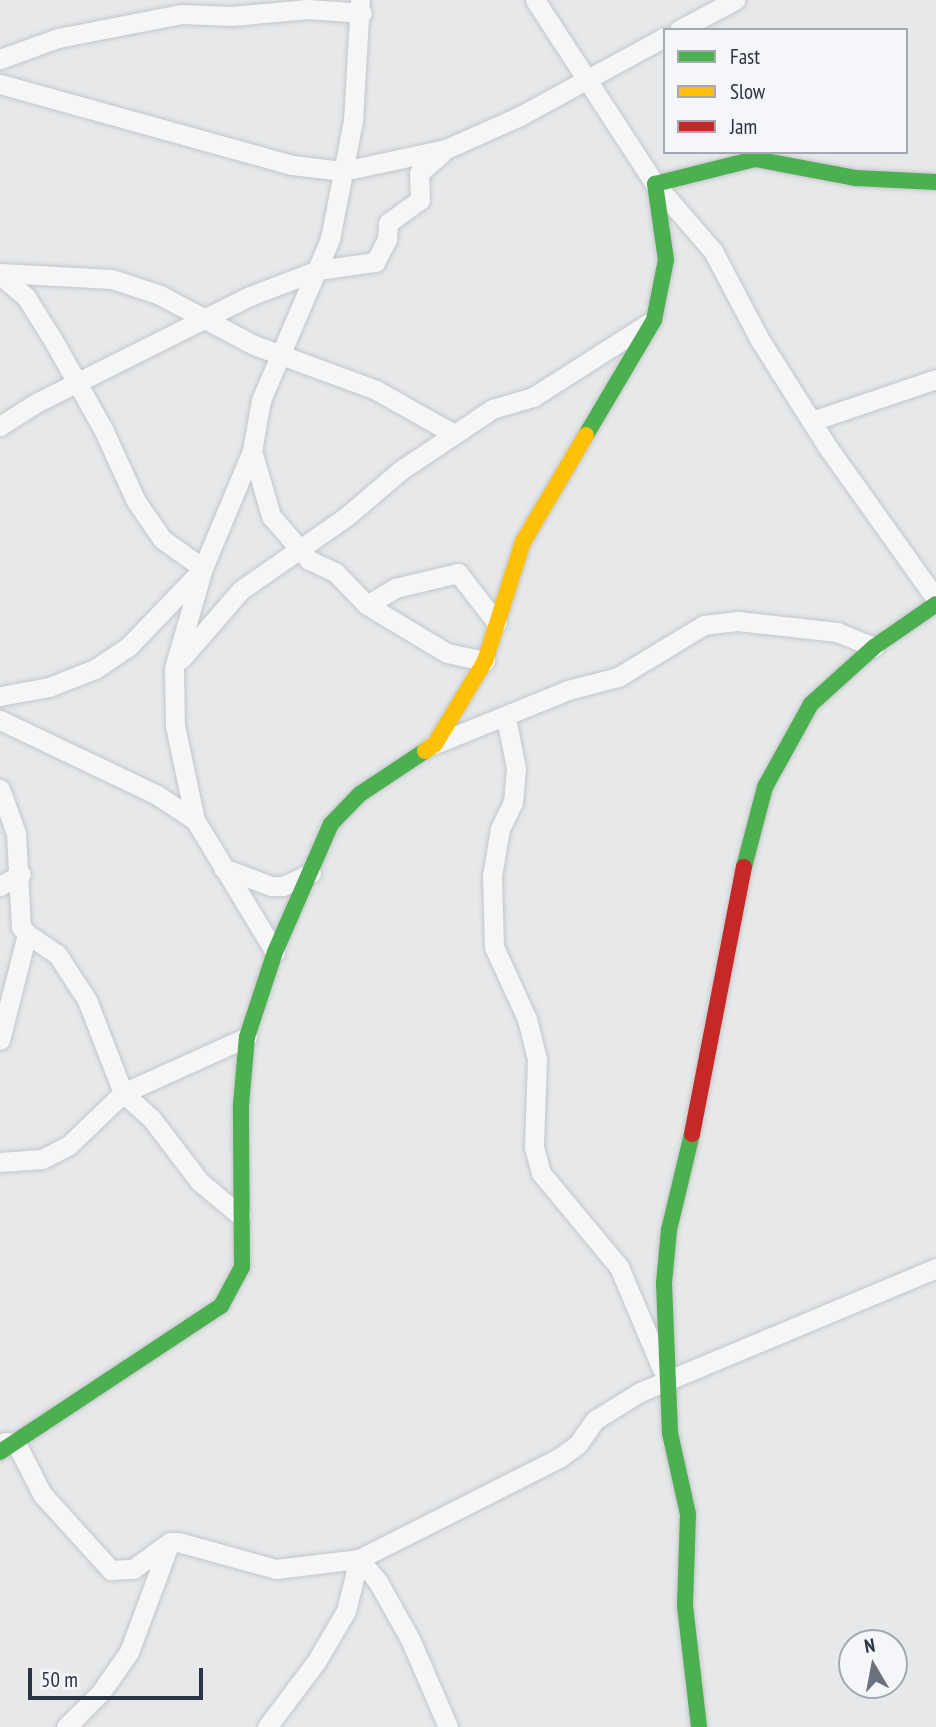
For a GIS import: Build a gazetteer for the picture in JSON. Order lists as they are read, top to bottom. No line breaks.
{"legend":["Fast","Slow","Jam"],"scale_bar":"50 m","north":"top"}
